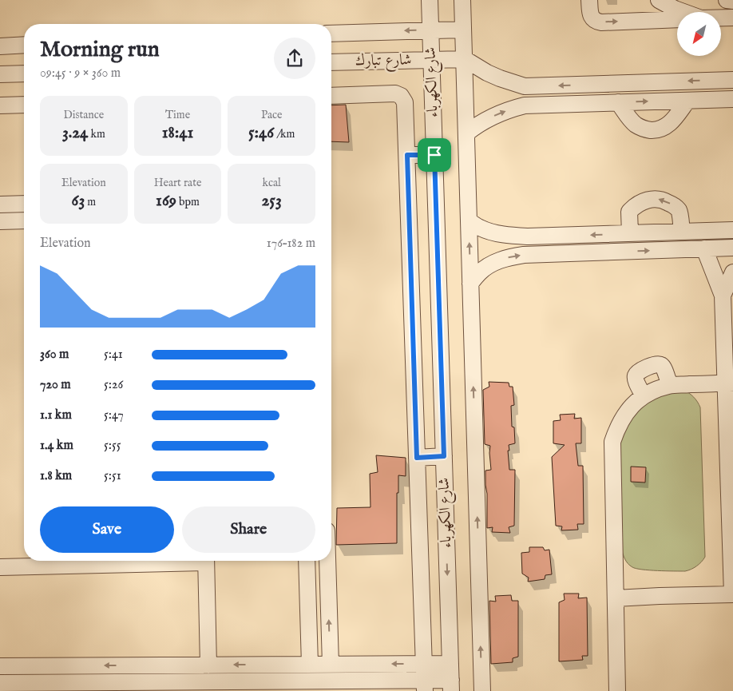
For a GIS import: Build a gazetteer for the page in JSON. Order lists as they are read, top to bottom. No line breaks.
{"streets":{"street":["شارع تبارك","شارع الكهرباء"]},"crossings":[["شارع تبارك","شارع الكهرباء"]],"north":"bottom left","page":{"heading":["Morning run","09:45 · 9 × 360 m"],"stats":[["Distance","3.24 km"],["Time","18:41"],["Pace","5:46 /km"],["Elevation","63 m"],["Heart rate","169 bpm"],["kcal","253"]],"chart":["Elevation","176–182 m"],"list":[{"name":"360 m","note":"5:41"},{"name":"720 m","note":"5:26"},{"name":"1.1 km","note":"5:47"},{"name":"1.4 km","note":"5:55"},{"name":"1.8 km","note":"5:51"}],"buttons":["Save","Share"]}}
